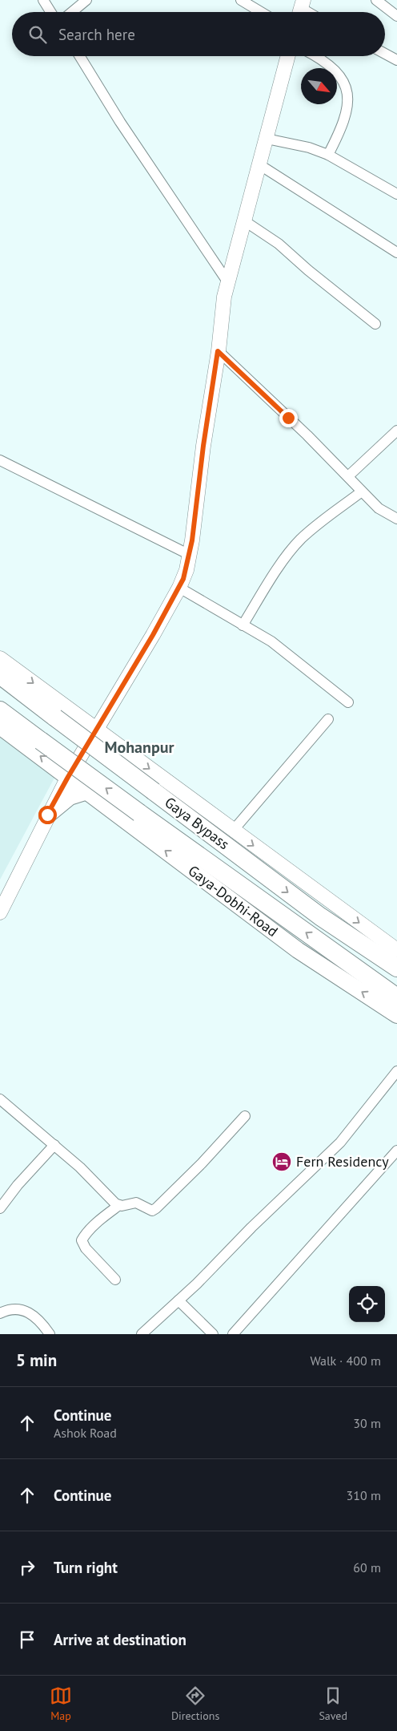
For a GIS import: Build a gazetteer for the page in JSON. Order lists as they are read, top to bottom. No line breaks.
{"streets":{"highway":["Gaya Bypass"],"main road":["Gaya-Dobhi-Road"]},"one_way":["Gaya-Dobhi-Road"],"districts":["Mohanpur"],"places":{"hotel":["Fern Residency"]},"north":"bottom right","page":{"search":"Search here","heading":["5 min","Walk · 400 m"],"list":[["Continue","Ashok Road","30 m"],["Continue","310 m"],["Turn right","60 m"],"Arrive at destination"],"nav":["Map","Directions","Saved"]}}
